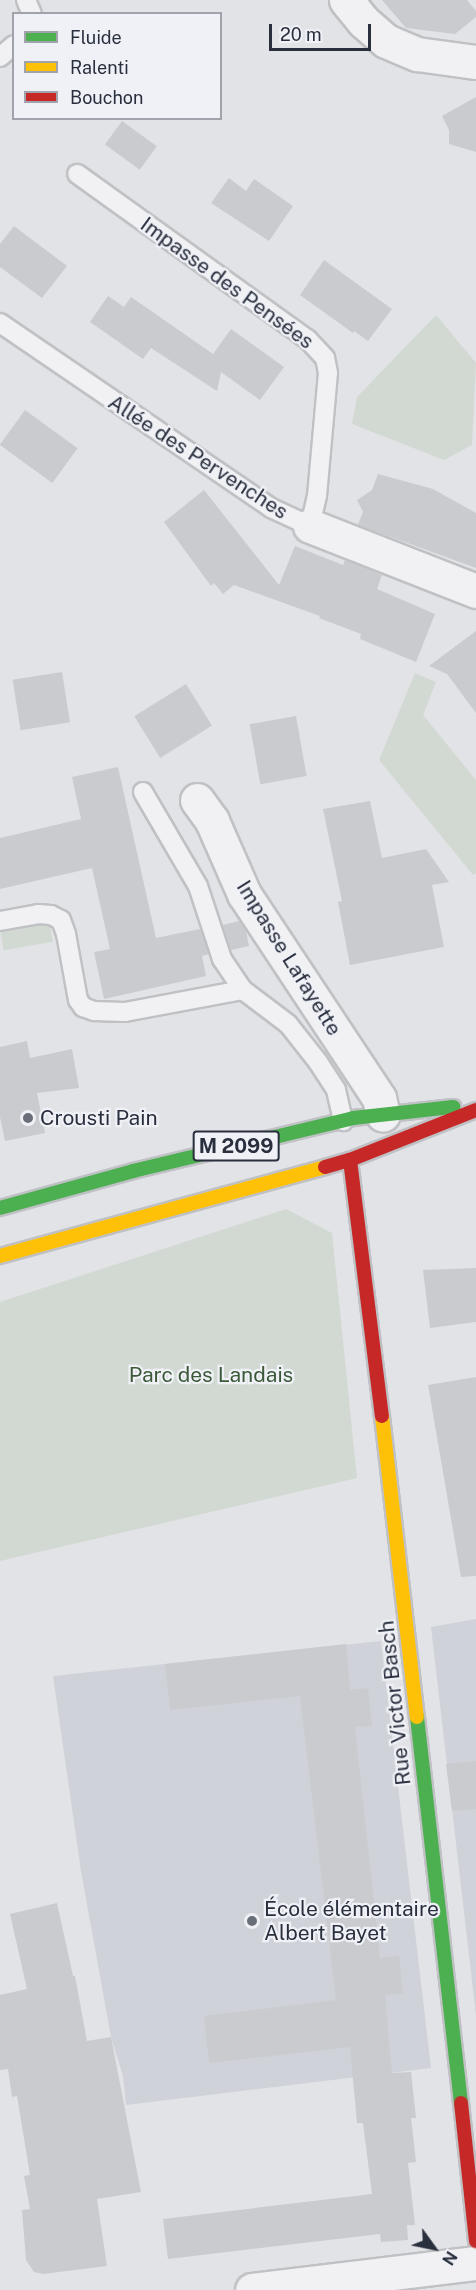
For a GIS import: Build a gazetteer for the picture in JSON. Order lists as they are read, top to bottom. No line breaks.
{"streets":{"street":["Allée des Pervenches","Impasse Lafayette","M 2099","Rue Victor Basch"],"lane":["Impasse des Pensées"]},"crossings":[["Impasse des Pensées","Allée des Pervenches"],["Impasse Lafayette","M 2099"],["M 2099","Rue Victor Basch"]],"parks":["Parc des Landais"],"places":["Crousti Pain","École élémentaire Albert Bayet"],"legend":["Fluide","Ralenti","Bouchon"],"scale_bar":"20 m","north":"bottom right"}
